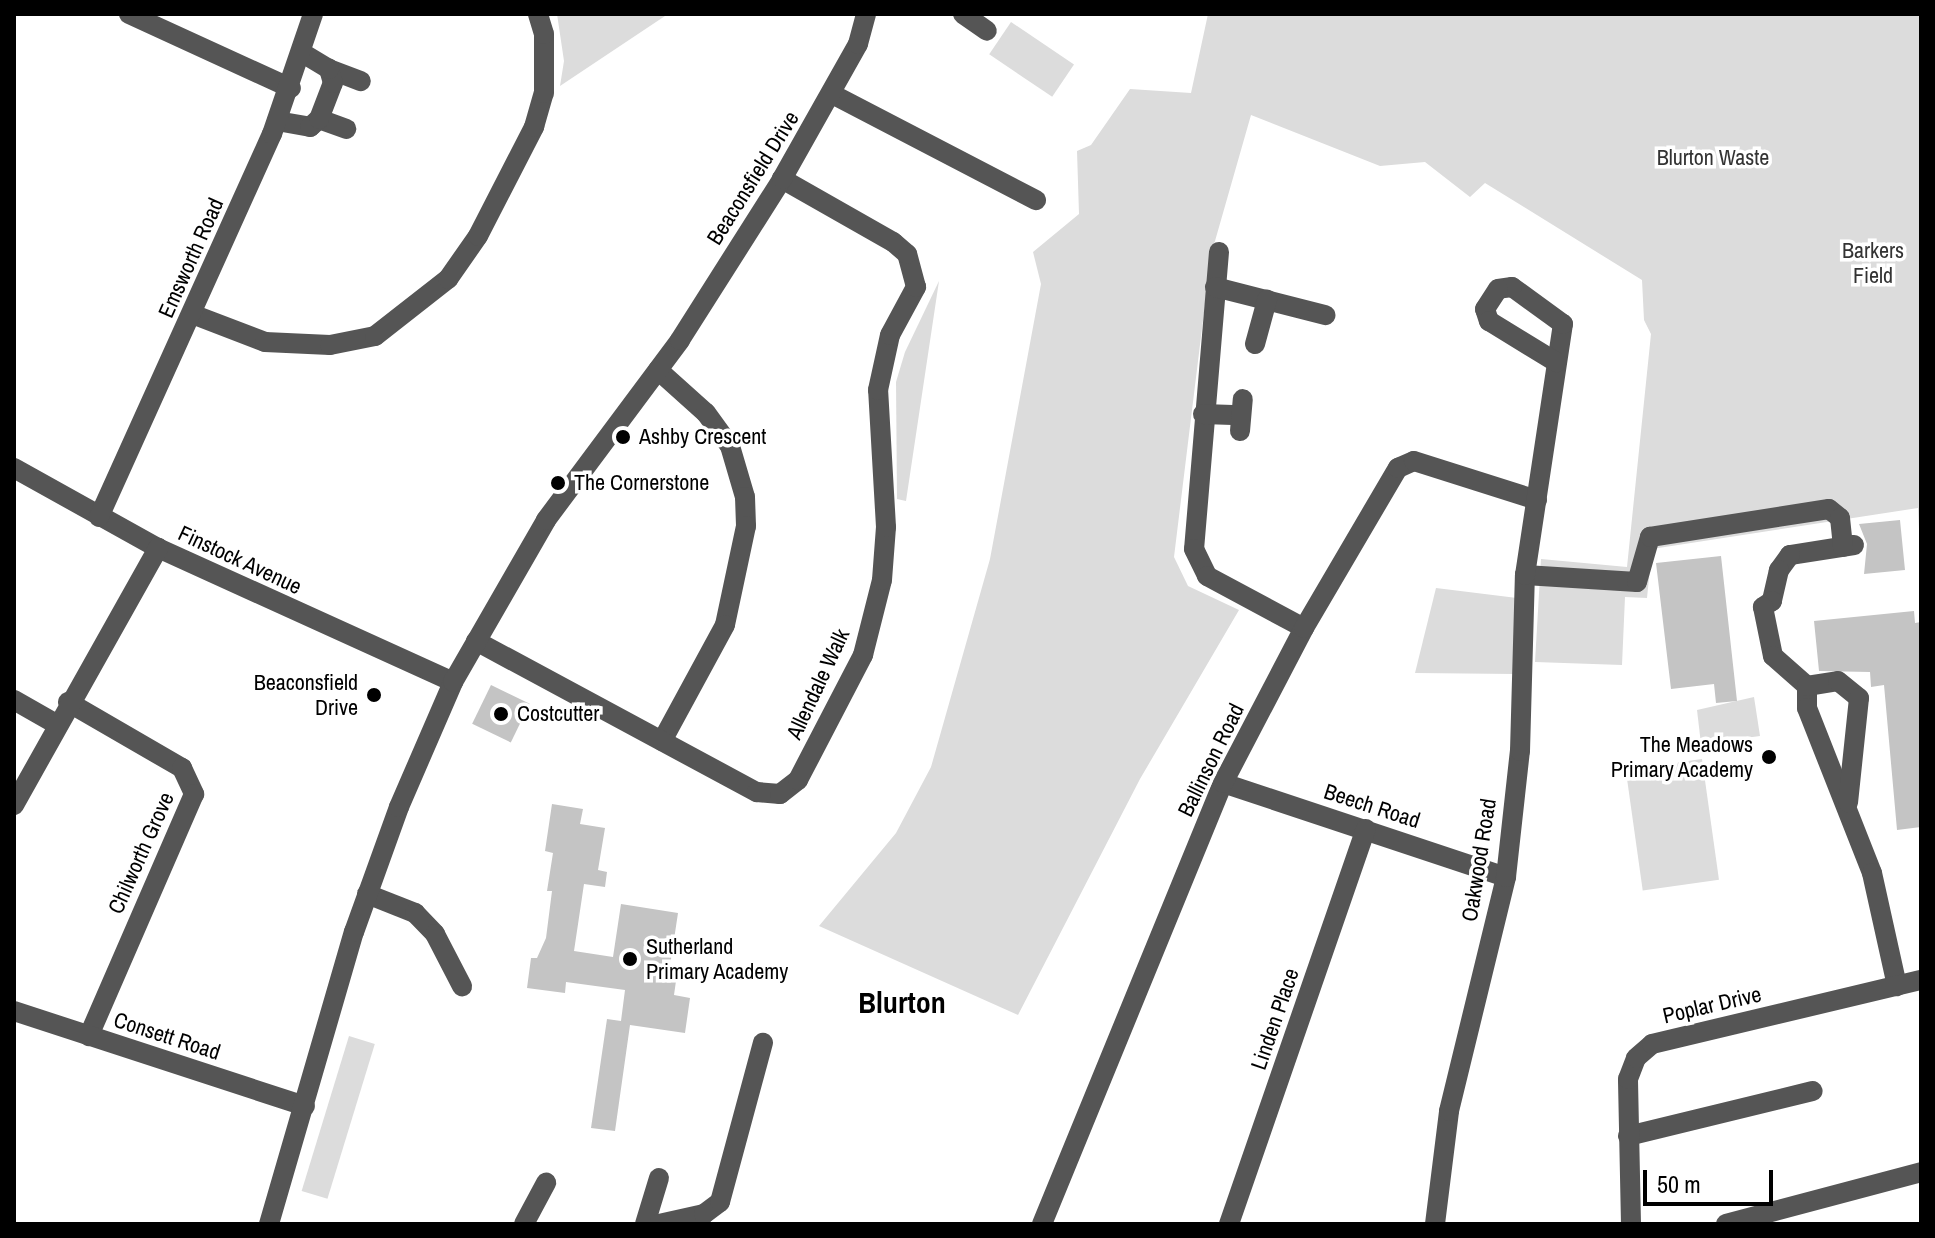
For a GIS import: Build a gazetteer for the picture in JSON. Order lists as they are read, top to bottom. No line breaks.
{"streets":{"street":["Beaconsfield Drive","Emsworth Road","Finstock Avenue","Allendale Walk","Ballinson Road","Beech Road","Chilworth Grove","Oakwood Road","Poplar Drive","Linden Place","Consett Road"]},"crossings":[["Beaconsfield Drive","Finstock Avenue"],["Beaconsfield Drive","Allendale Walk"],["Beaconsfield Drive","Consett Road"],["Emsworth Road","Finstock Avenue"],["Ballinson Road","Beech Road"],["Ballinson Road","Oakwood Road"],["Beech Road","Oakwood Road"],["Beech Road","Linden Place"],["Chilworth Grove","Consett Road"]],"districts":["Blurton"],"parks":["Blurton Waste","Barkers Field"],"places":["Ashby Crescent","The Cornerstone","Beaconsfield Drive","Costcutter","The Meadows Primary Academy","Sutherland Primary Academy"],"scale_bar":"50 m"}
